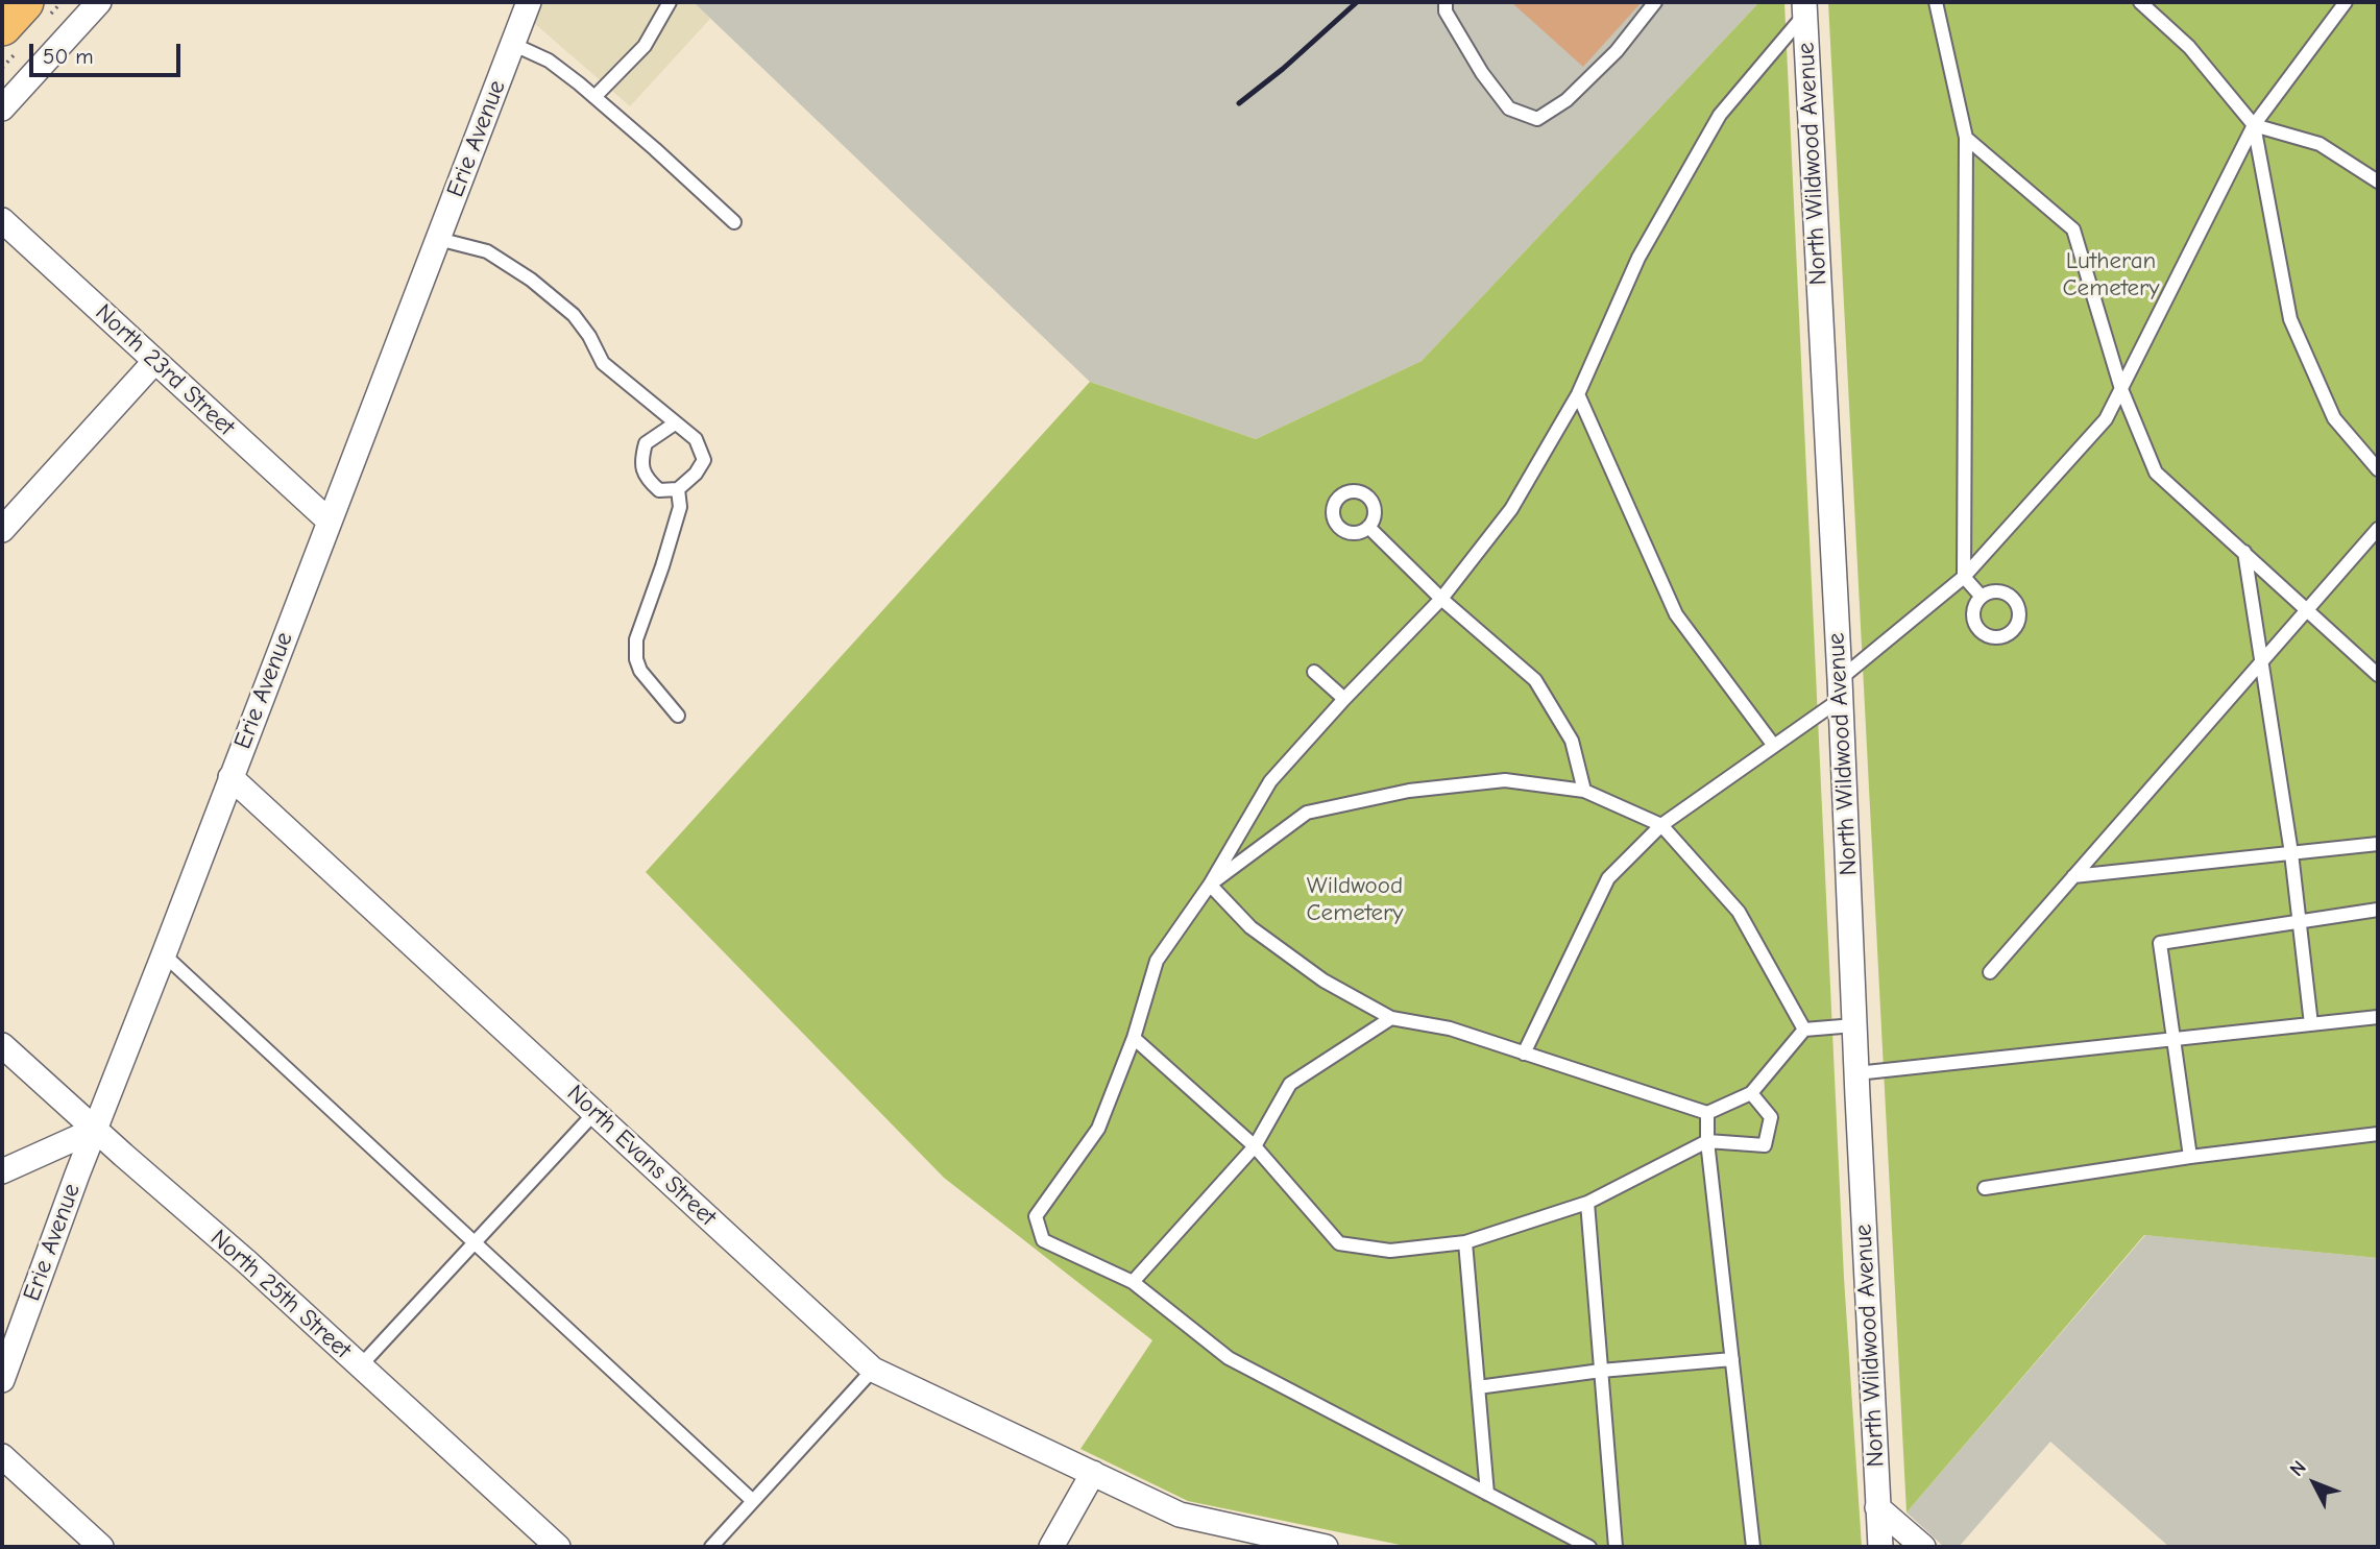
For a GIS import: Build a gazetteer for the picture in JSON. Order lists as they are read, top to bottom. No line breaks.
{"streets":{"street":["Erie Avenue","North Wildwood Avenue","North 23rd Street","North Evans Street","North 25th Street"]},"crossings":[["Erie Avenue","North 23rd Street"],["Erie Avenue","North Evans Street"],["Erie Avenue","North 25th Street"]],"parks":["Lutheran Cemetery","Wildwood Cemetery"],"scale_bar":"50 m","north":"top left"}
